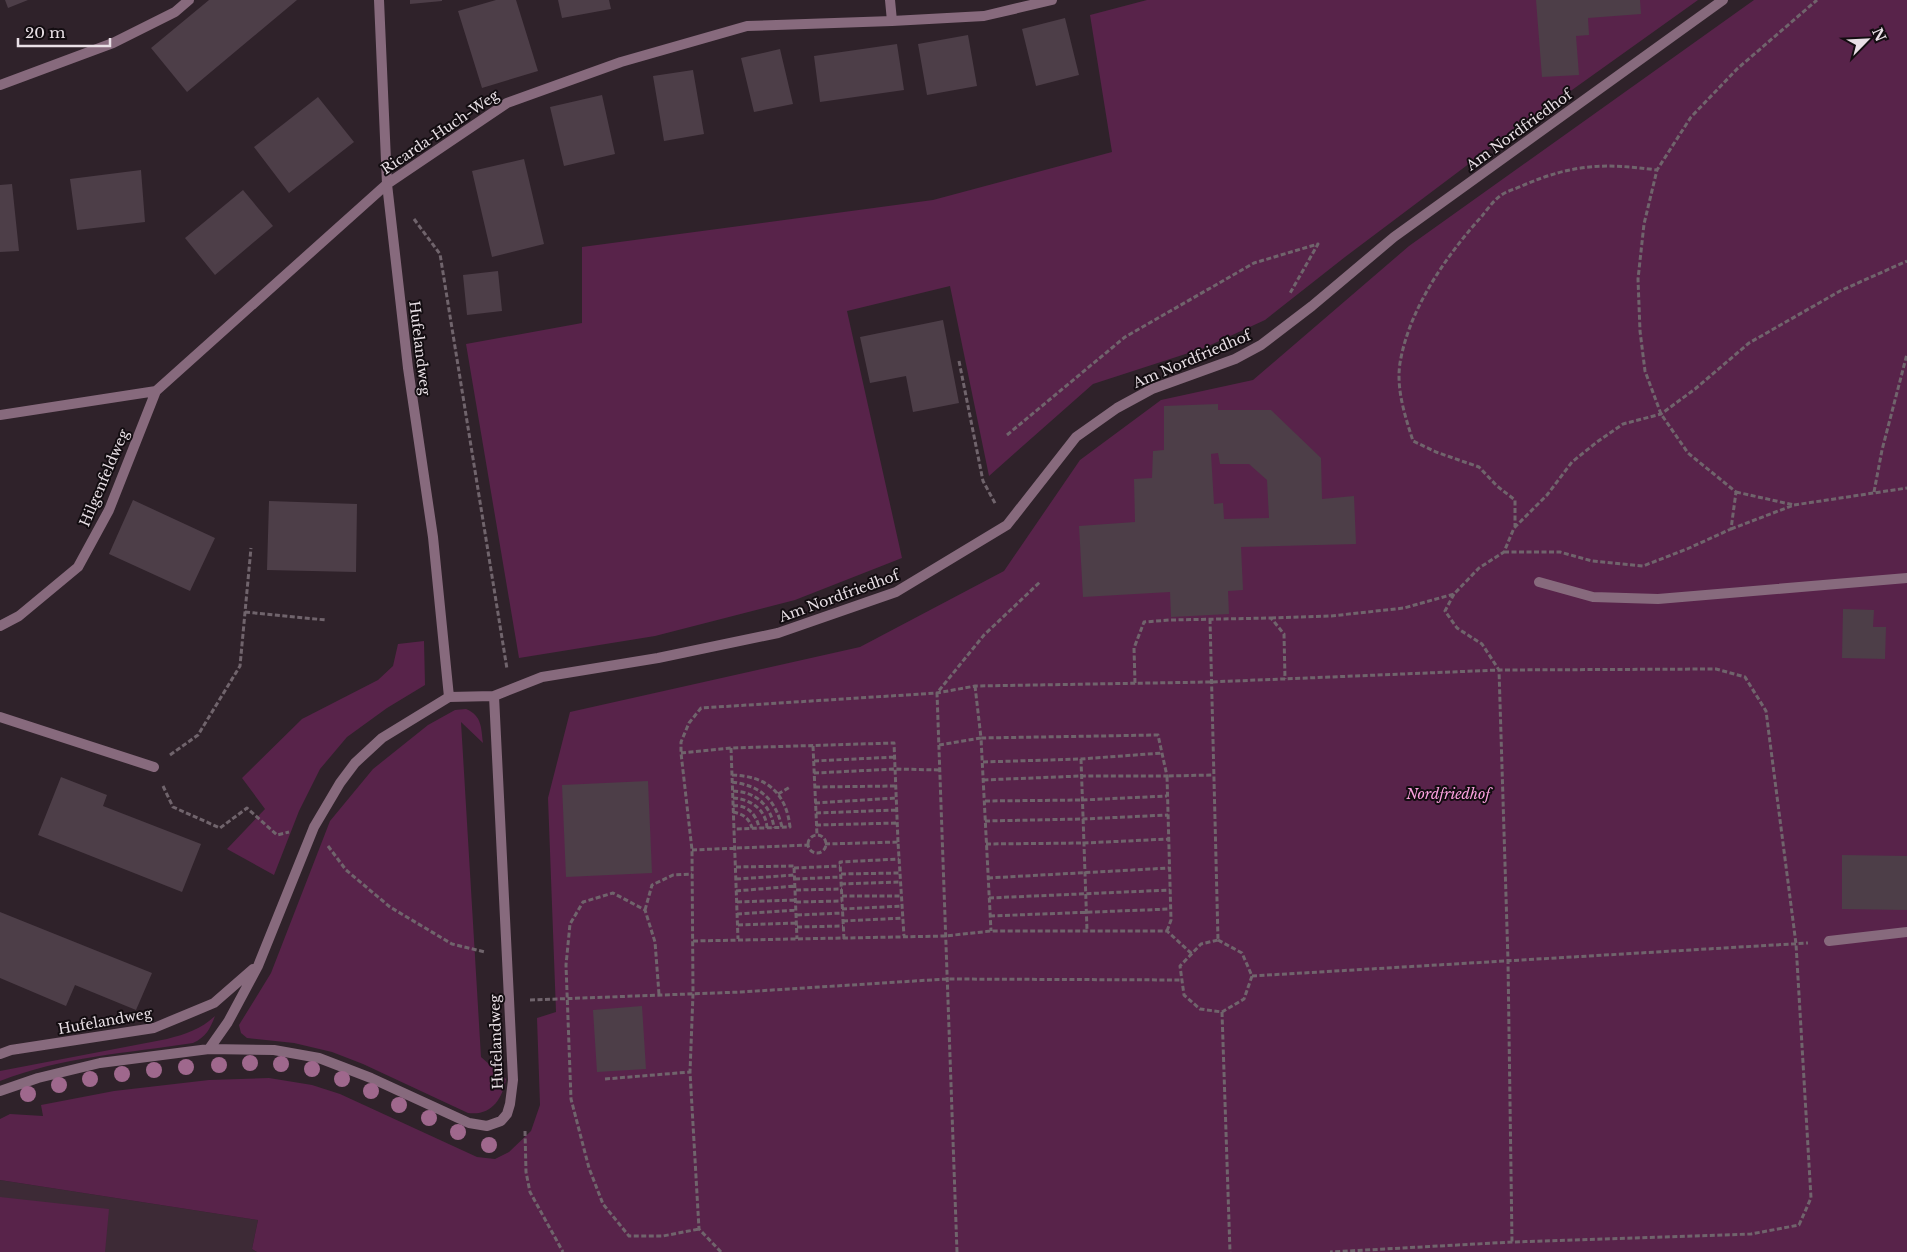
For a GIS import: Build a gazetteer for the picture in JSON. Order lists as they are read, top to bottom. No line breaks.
{"streets":{"street":["Am Nordfriedhof","Ricarda-Huch-Weg","Hufelandweg","Hilgenfeldweg"]},"crossings":[["Am Nordfriedhof","Hufelandweg"],["Ricarda-Huch-Weg","Hufelandweg"],["Ricarda-Huch-Weg","Hilgenfeldweg"]],"parks":["Nordfriedhof"],"scale_bar":"20 m","north":"top right"}
